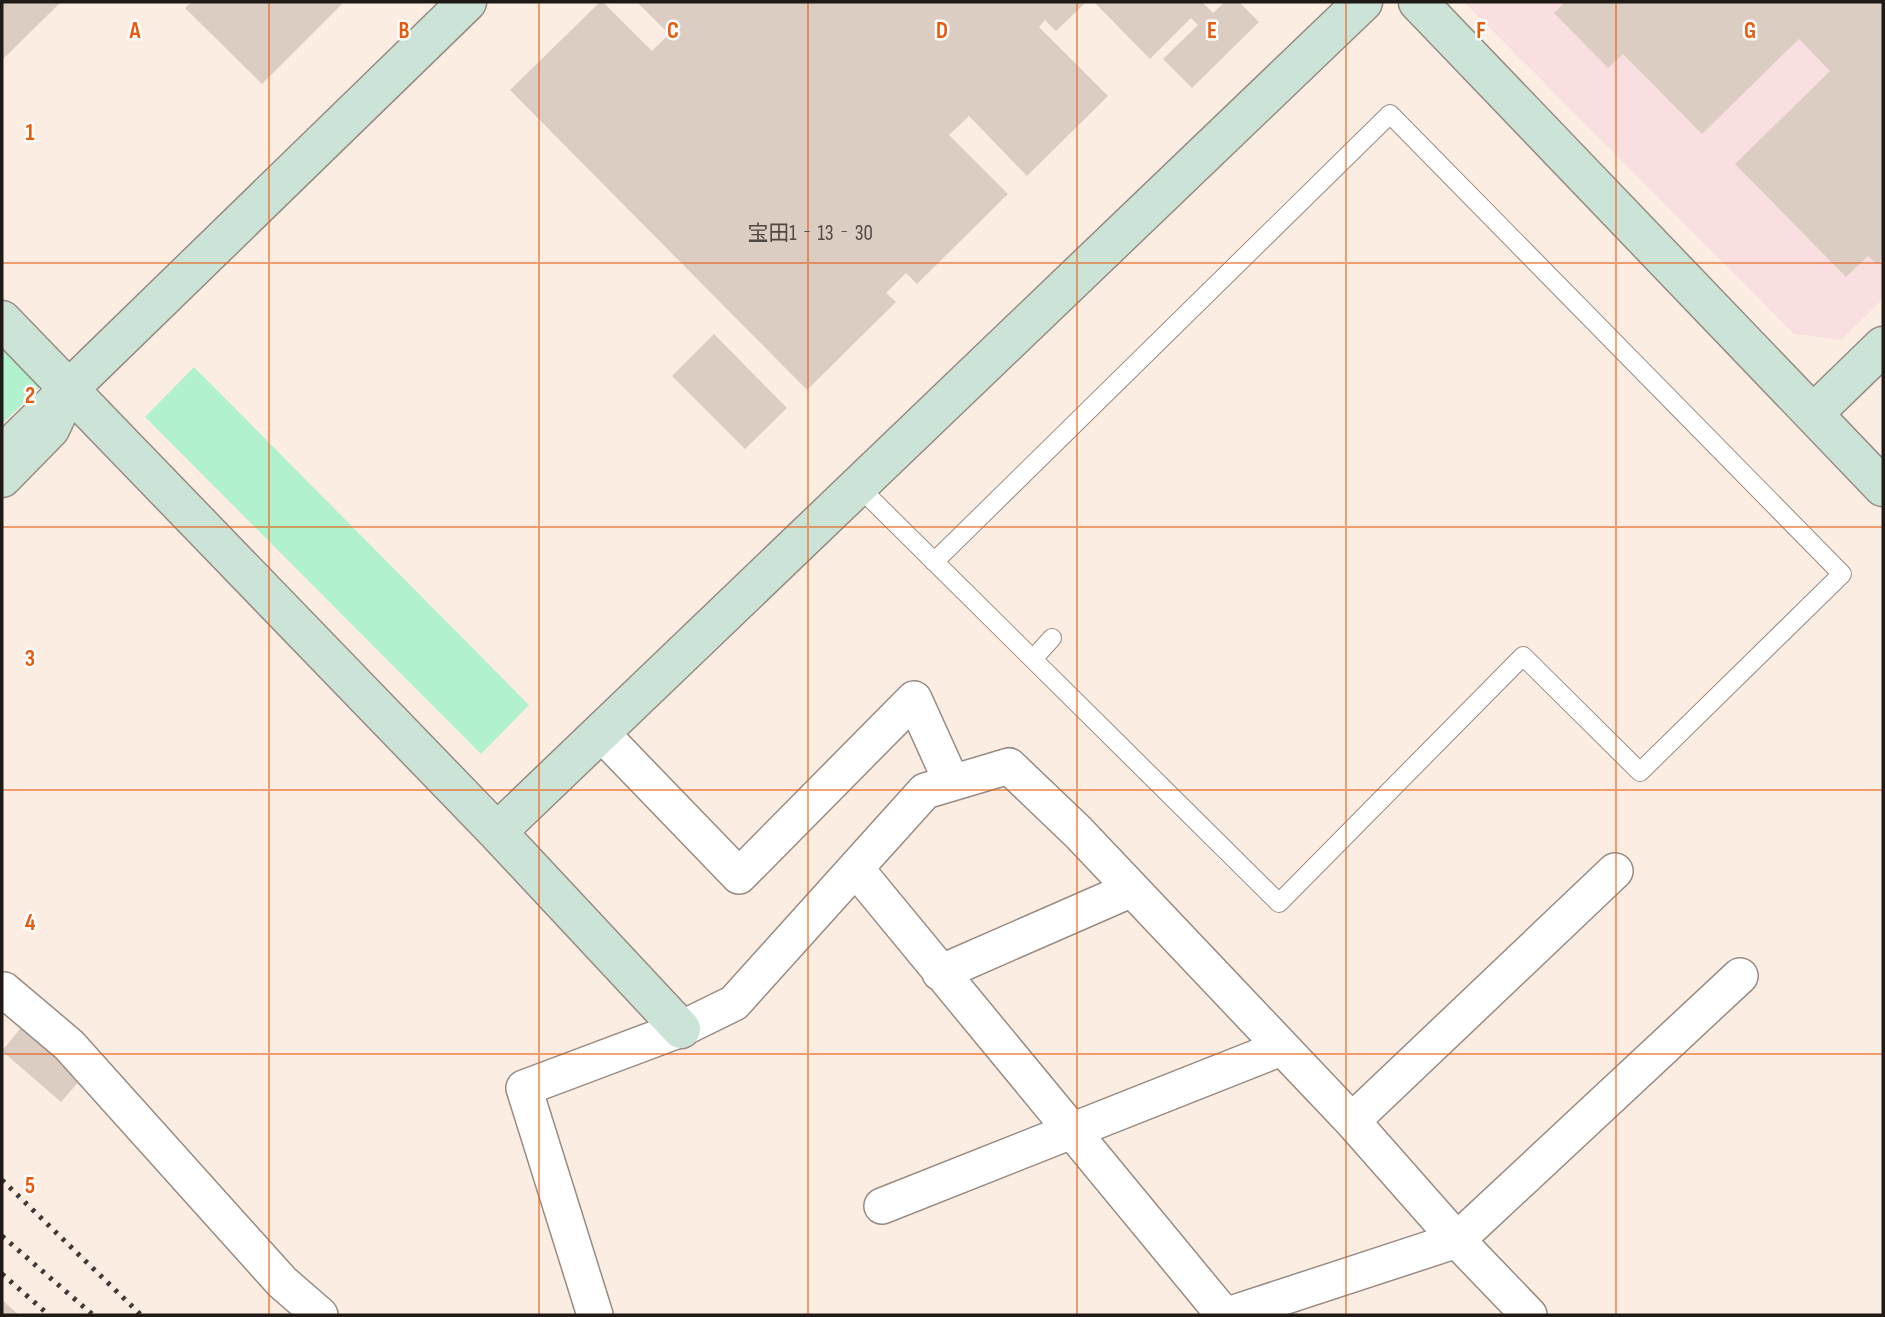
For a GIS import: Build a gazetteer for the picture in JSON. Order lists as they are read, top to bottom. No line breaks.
{"house_numbers":["宝田1‐13‐30"],"grid":{"columns":["A","B","C","D","E","F","G"],"rows":["1","2","3","4","5"]}}
